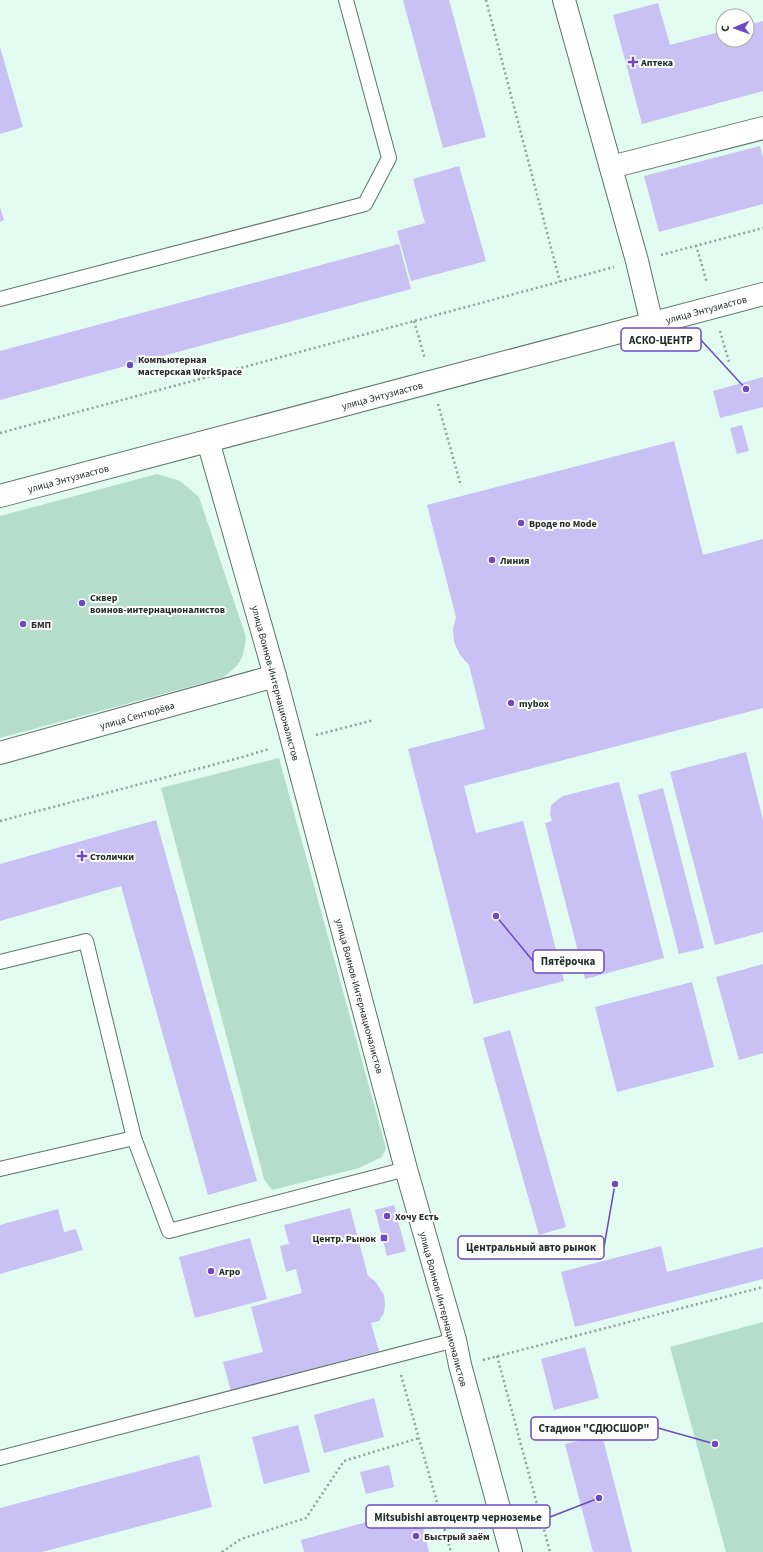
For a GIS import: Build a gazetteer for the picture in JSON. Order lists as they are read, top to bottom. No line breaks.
{"streets":{"street":["улица Энтузиастов","улица Воинов-Интернационалистов","улица Сентюрёва"]},"crossings":[["улица Энтузиастов","улица Воинов-Интернационалистов"],["улица Воинов-Интернационалистов","улица Сентюрёва"]],"places":{"health":["Аптека","Столички"],"other":["Компьютерная мастерская WorkSpace","АСКО-ЦЕНТР","Вроде по Mode","Линия","Сквер воинов-интернационалистов","БМП","mybox","Пятёрочка","Центральный авто рынок","Хочу Есть","Агро","Стадион \"СДЮСШОР\"","Mitsubishi автоцентр черноземье","Быстрый заём"],"transit":["Центр. Рынок"]},"north":"left"}
